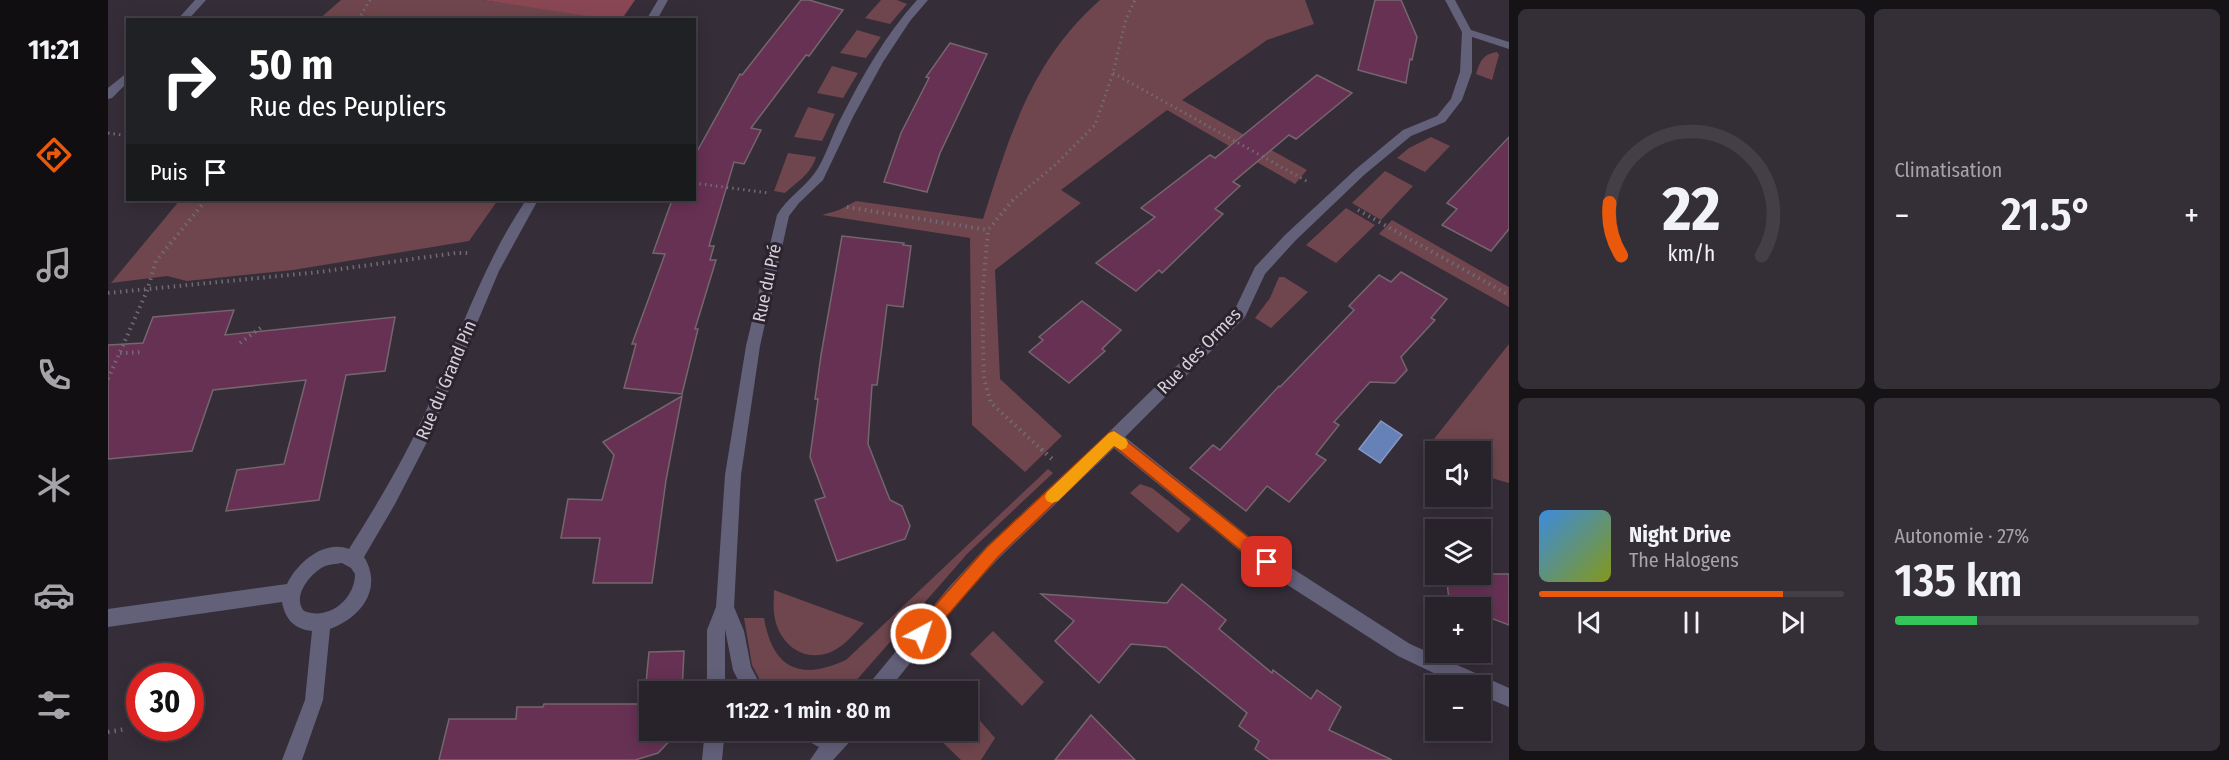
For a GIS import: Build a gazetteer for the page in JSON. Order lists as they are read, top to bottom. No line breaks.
{"streets":{"street":["Rue du Pré","Rue des Ormes","Rue du Grand Pin"]},"page":{"tabs":"11:21","tile":["Climatisation",["Autonomie · 27%","135 km"]],"turn":["50 m","Rue des Peupliers"],"then":"Puis","heat":["−","21.5°","+"],"map_buttons":["+","−"],"song":["Night Drive","The Halogens"],"limit":"30","trip":"11:22 · 1 min · 80 m","gauge":["22","km/h"]}}
